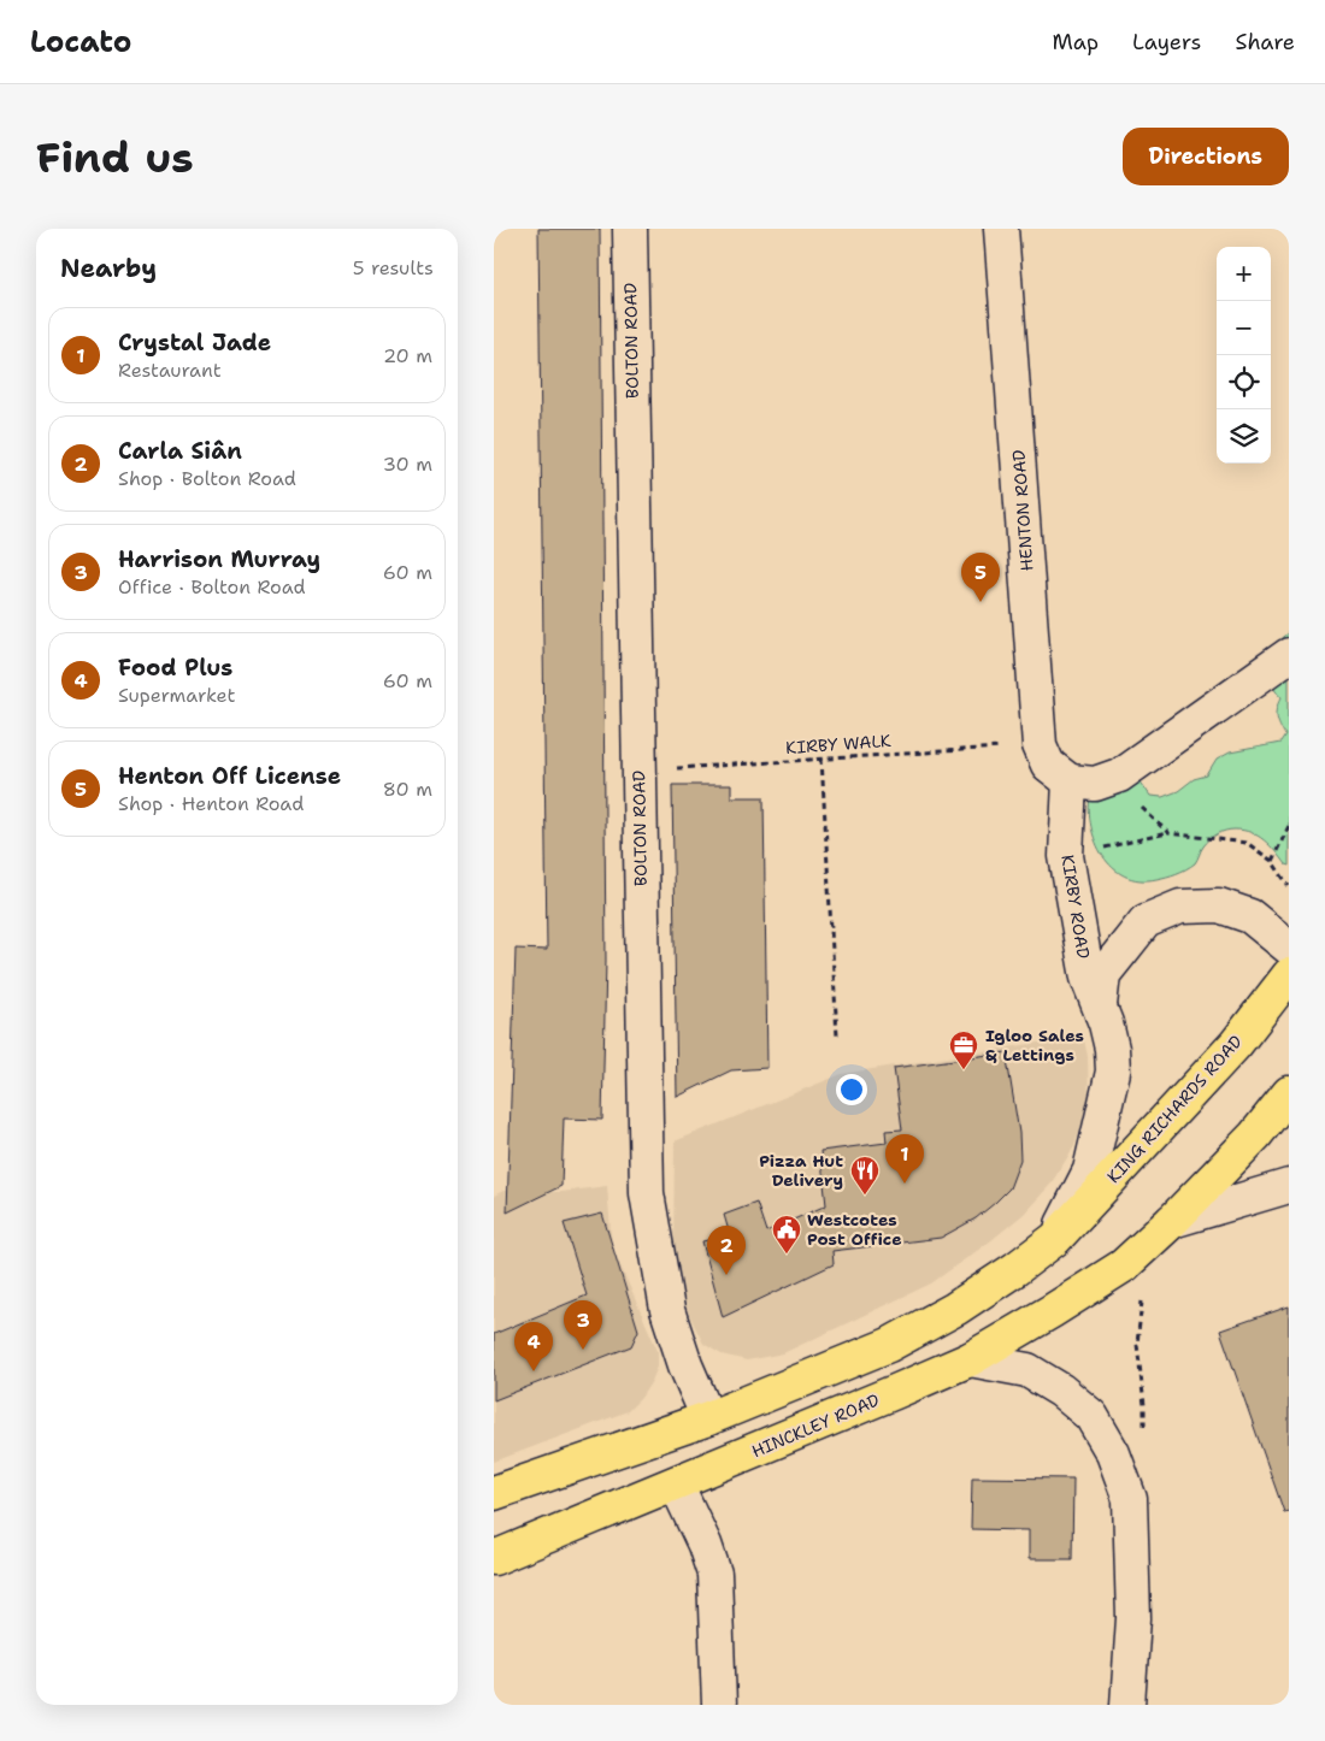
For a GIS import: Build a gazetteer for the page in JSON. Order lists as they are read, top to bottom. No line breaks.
{"streets":{"main road":["KING RICHARDS ROAD","HINCKLEY ROAD"],"street":["BOLTON ROAD","HENTON ROAD","KIRBY ROAD"],"path":["KIRBY WALK"]},"crossings":[["BOLTON ROAD","KIRBY WALK"],["HENTON ROAD","KIRBY WALK"],["HENTON ROAD","KIRBY ROAD"],["KIRBY ROAD","KING RICHARDS ROAD"]],"places":{"office":["Igloo Sales & Lettings"],"restaurant":["Pizza Hut Delivery"],"public building":["Westcotes Post Office"]},"page":{"header":"Locato","nav":["Map","Layers","Share"],"buttons":"Directions","title":"Find us","heading":["Nearby","5 results"],"map_buttons":["+","−"],"list":[{"mark":"1","name":"Crystal Jade","note":"Restaurant","value":"20 m"},{"mark":"2","name":"Carla Siân","note":"Shop · Bolton Road","value":"30 m"},{"mark":"3","name":"Harrison Murray","note":"Office · Bolton Road","value":"60 m"},{"mark":"4","name":"Food Plus","note":"Supermarket","value":"60 m"},{"mark":"5","name":"Henton Off License","note":"Shop · Henton Road","value":"80 m"}],"pins":["5","1","2","3","4"]}}
